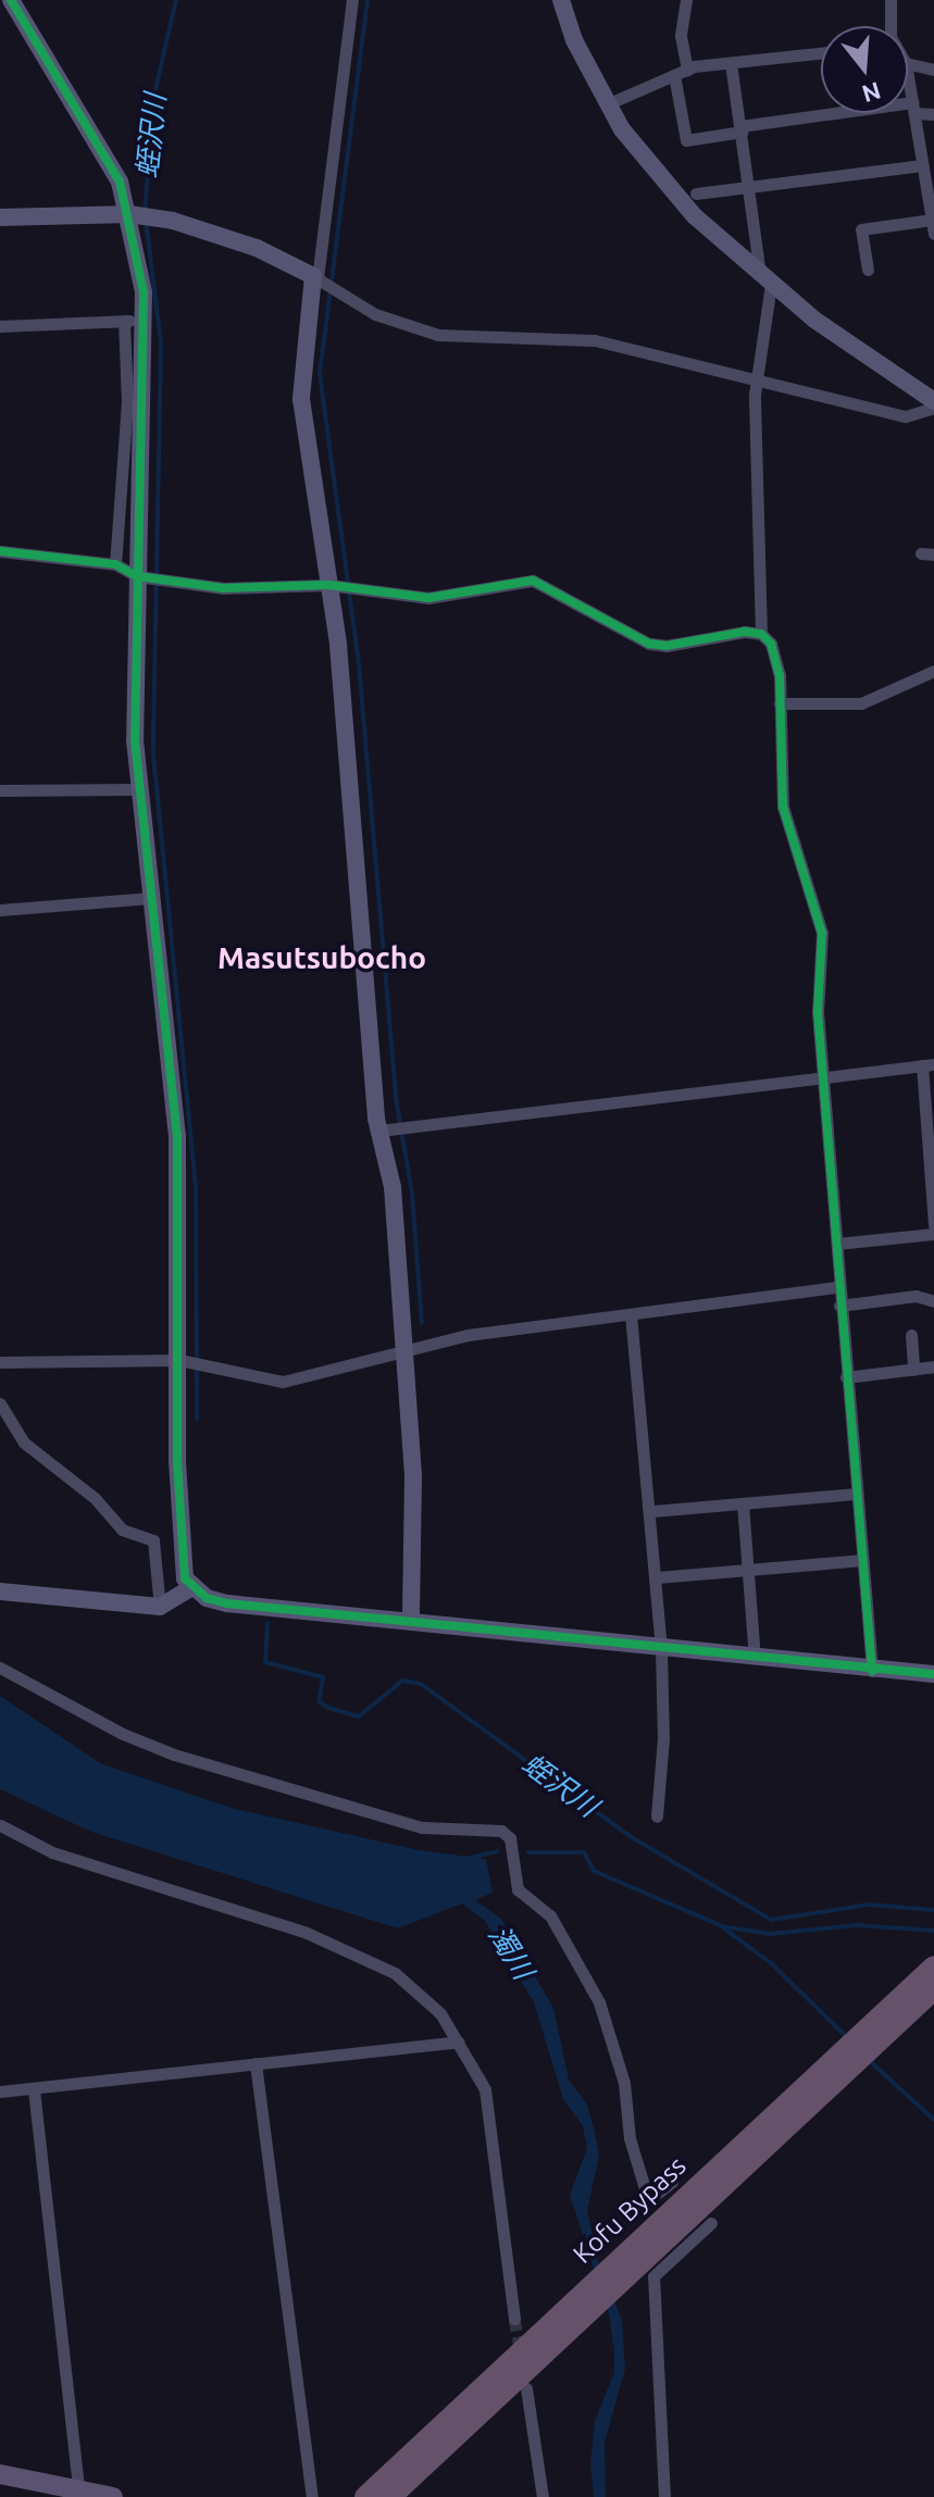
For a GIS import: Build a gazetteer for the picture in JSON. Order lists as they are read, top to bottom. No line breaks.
{"streets":{"highway":["Kofu Bypass"]},"districts":["Masutsubocho"],"water":["蛭沢川","濁川"],"north":"bottom"}
